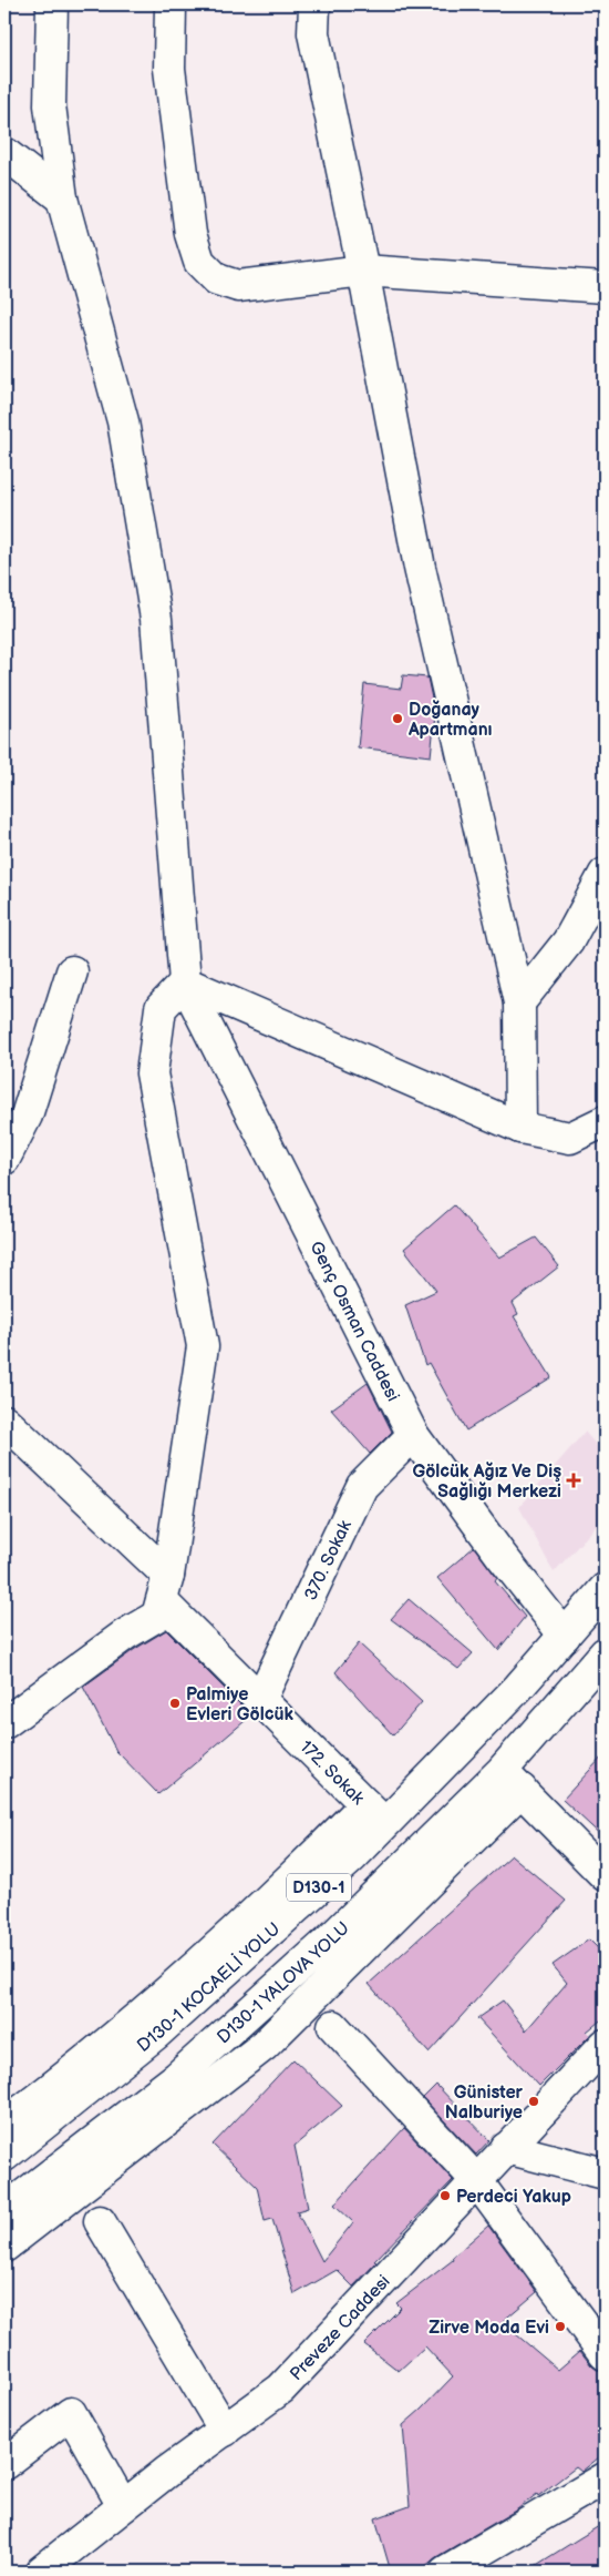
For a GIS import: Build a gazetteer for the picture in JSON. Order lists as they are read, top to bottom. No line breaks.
{"streets":{"main road":["Genç Osman Caddesi","370. Sokak","172. Sokak","D130-1","D130-1 YALOVA YOLU","D130-1 KOCAELİ YOLU","Preveze Caddesi"]},"crossings":[["Genç Osman Caddesi","370. Sokak"],["Genç Osman Caddesi","D130-1 KOCAELİ YOLU"],["370. Sokak","172. Sokak"],["172. Sokak","D130-1 KOCAELİ YOLU"]],"places":{"other":["Doğanay Apartmanı","Palmiye Evleri Gölcük","Günister Nalburiye","Perdeci Yakup","Zirve Moda Evi"],"health":["Gölcük Ağız Ve Diş Sağlığı Merkezi"]}}
